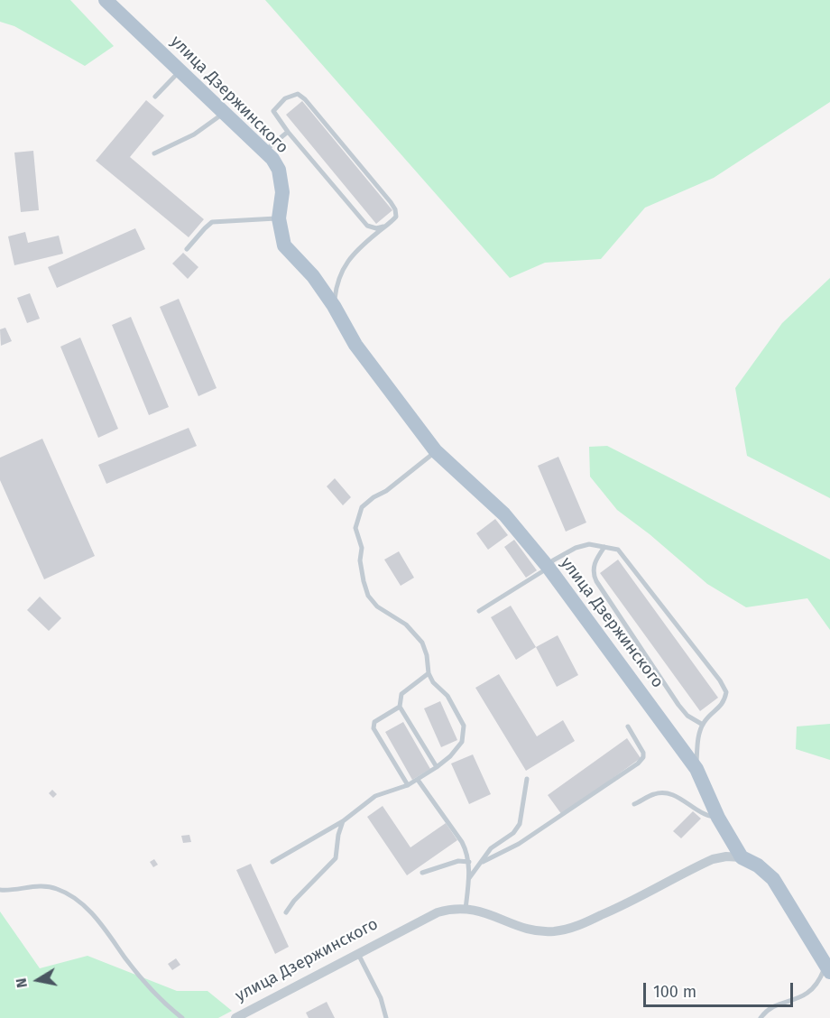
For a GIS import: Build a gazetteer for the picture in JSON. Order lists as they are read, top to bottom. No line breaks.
{"streets":{"main road":["улица Дзержинского"]},"scale_bar":"100 m","north":"left"}
